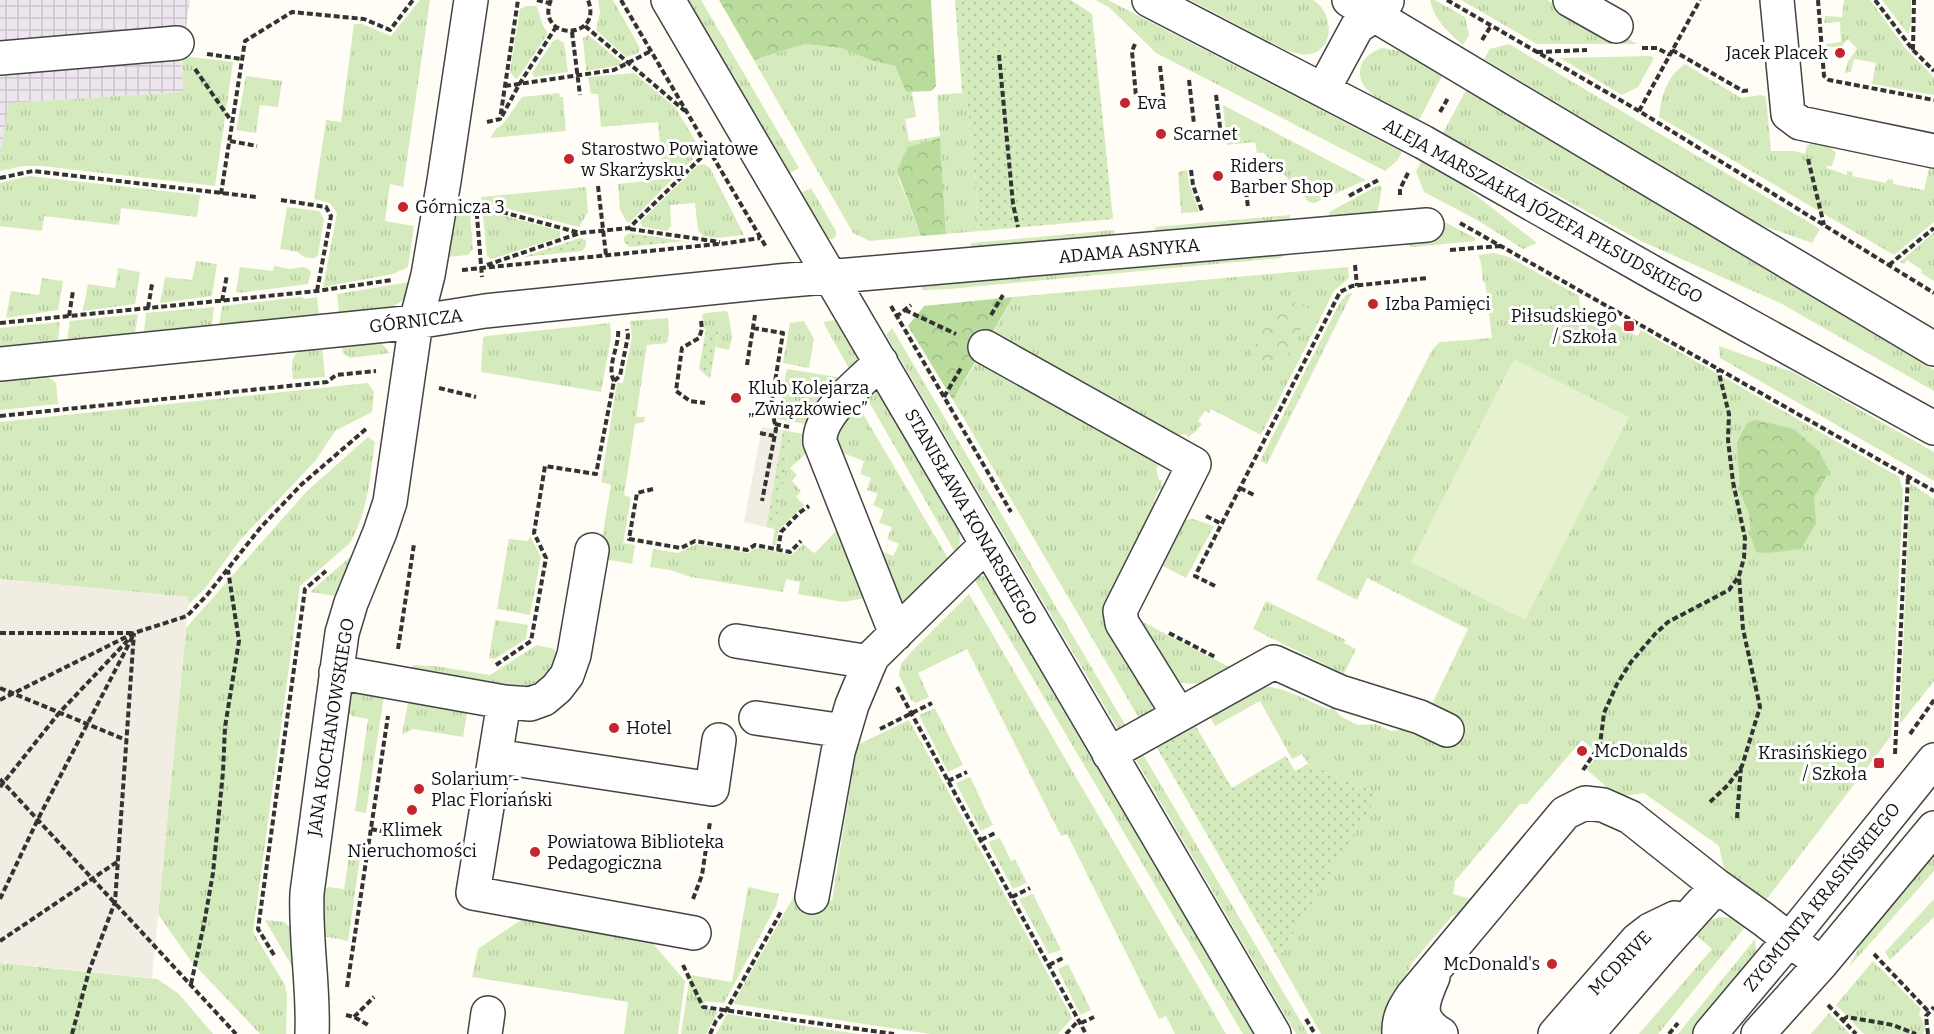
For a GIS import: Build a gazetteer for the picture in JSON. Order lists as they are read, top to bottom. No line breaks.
{"streets":{"street":["ALEJA MARSZAŁKA JÓZEFA PIŁSUDSKIEGO","ADAMA ASNYKA","GÓRNICZA","STANISŁAWA KONARSKIEGO","JANA KOCHANOWSKIEGO","ZYGMUNTA KRASIŃSKIEGO","MCDRIVE"]},"crossings":[["ADAMA ASNYKA","GÓRNICZA"],["ADAMA ASNYKA","STANISŁAWA KONARSKIEGO"],["GÓRNICZA","STANISŁAWA KONARSKIEGO"],["GÓRNICZA","JANA KOCHANOWSKIEGO"]],"places":{"other":["Jacek Placek","Eva","Scarnet","Starostwo Powiatowe w Skarżysku","Riders Barber Shop","Górnicza 3","Izba Pamięci","Klub Kolejarza „Związkowiec”","Hotel","McDonalds","Solarium - Plac Floriański","Klimek Nieruchomości","Powiatowa Biblioteka Pedagogiczna","McDonald's"],"transit":["Piłsudskiego / Szkoła","Krasińskiego / Szkoła"]}}
